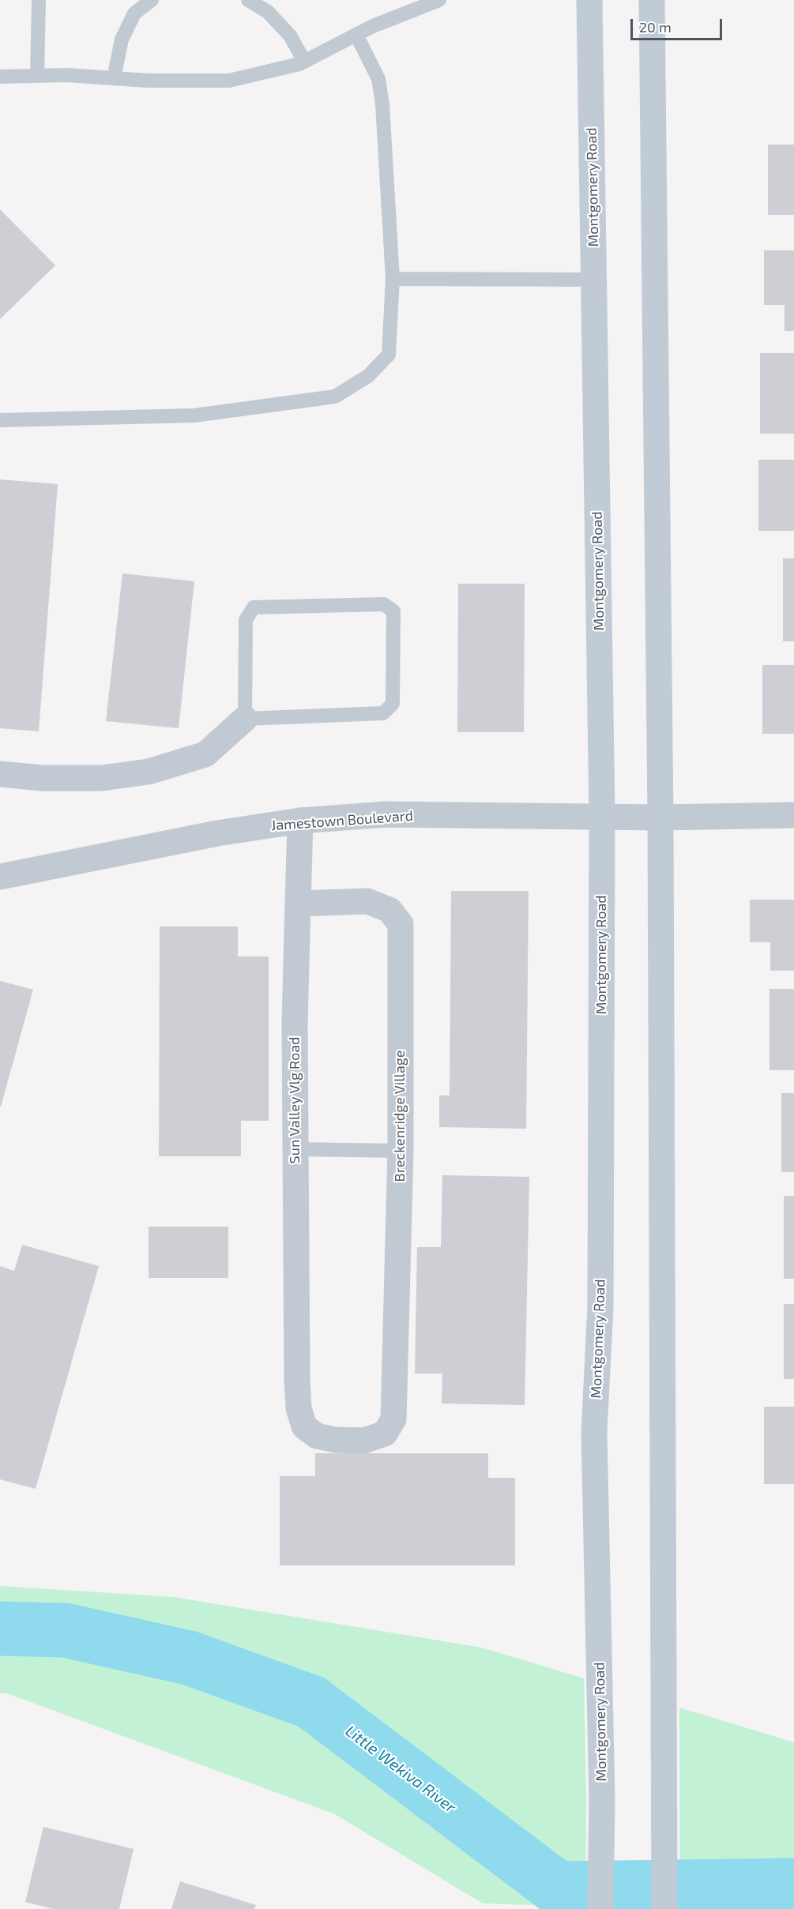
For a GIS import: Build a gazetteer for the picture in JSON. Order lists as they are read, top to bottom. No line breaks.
{"streets":{"main road":["Montgomery Road"],"street":["Jamestown Boulevard","Sun Valley Vlg Road","Breckenridge Village"]},"crossings":[["Montgomery Road","Jamestown Boulevard"],["Jamestown Boulevard","Sun Valley Vlg Road"],["Sun Valley Vlg Road","Breckenridge Village"]],"water":["Little Wekiva River"],"scale_bar":"20 m"}
